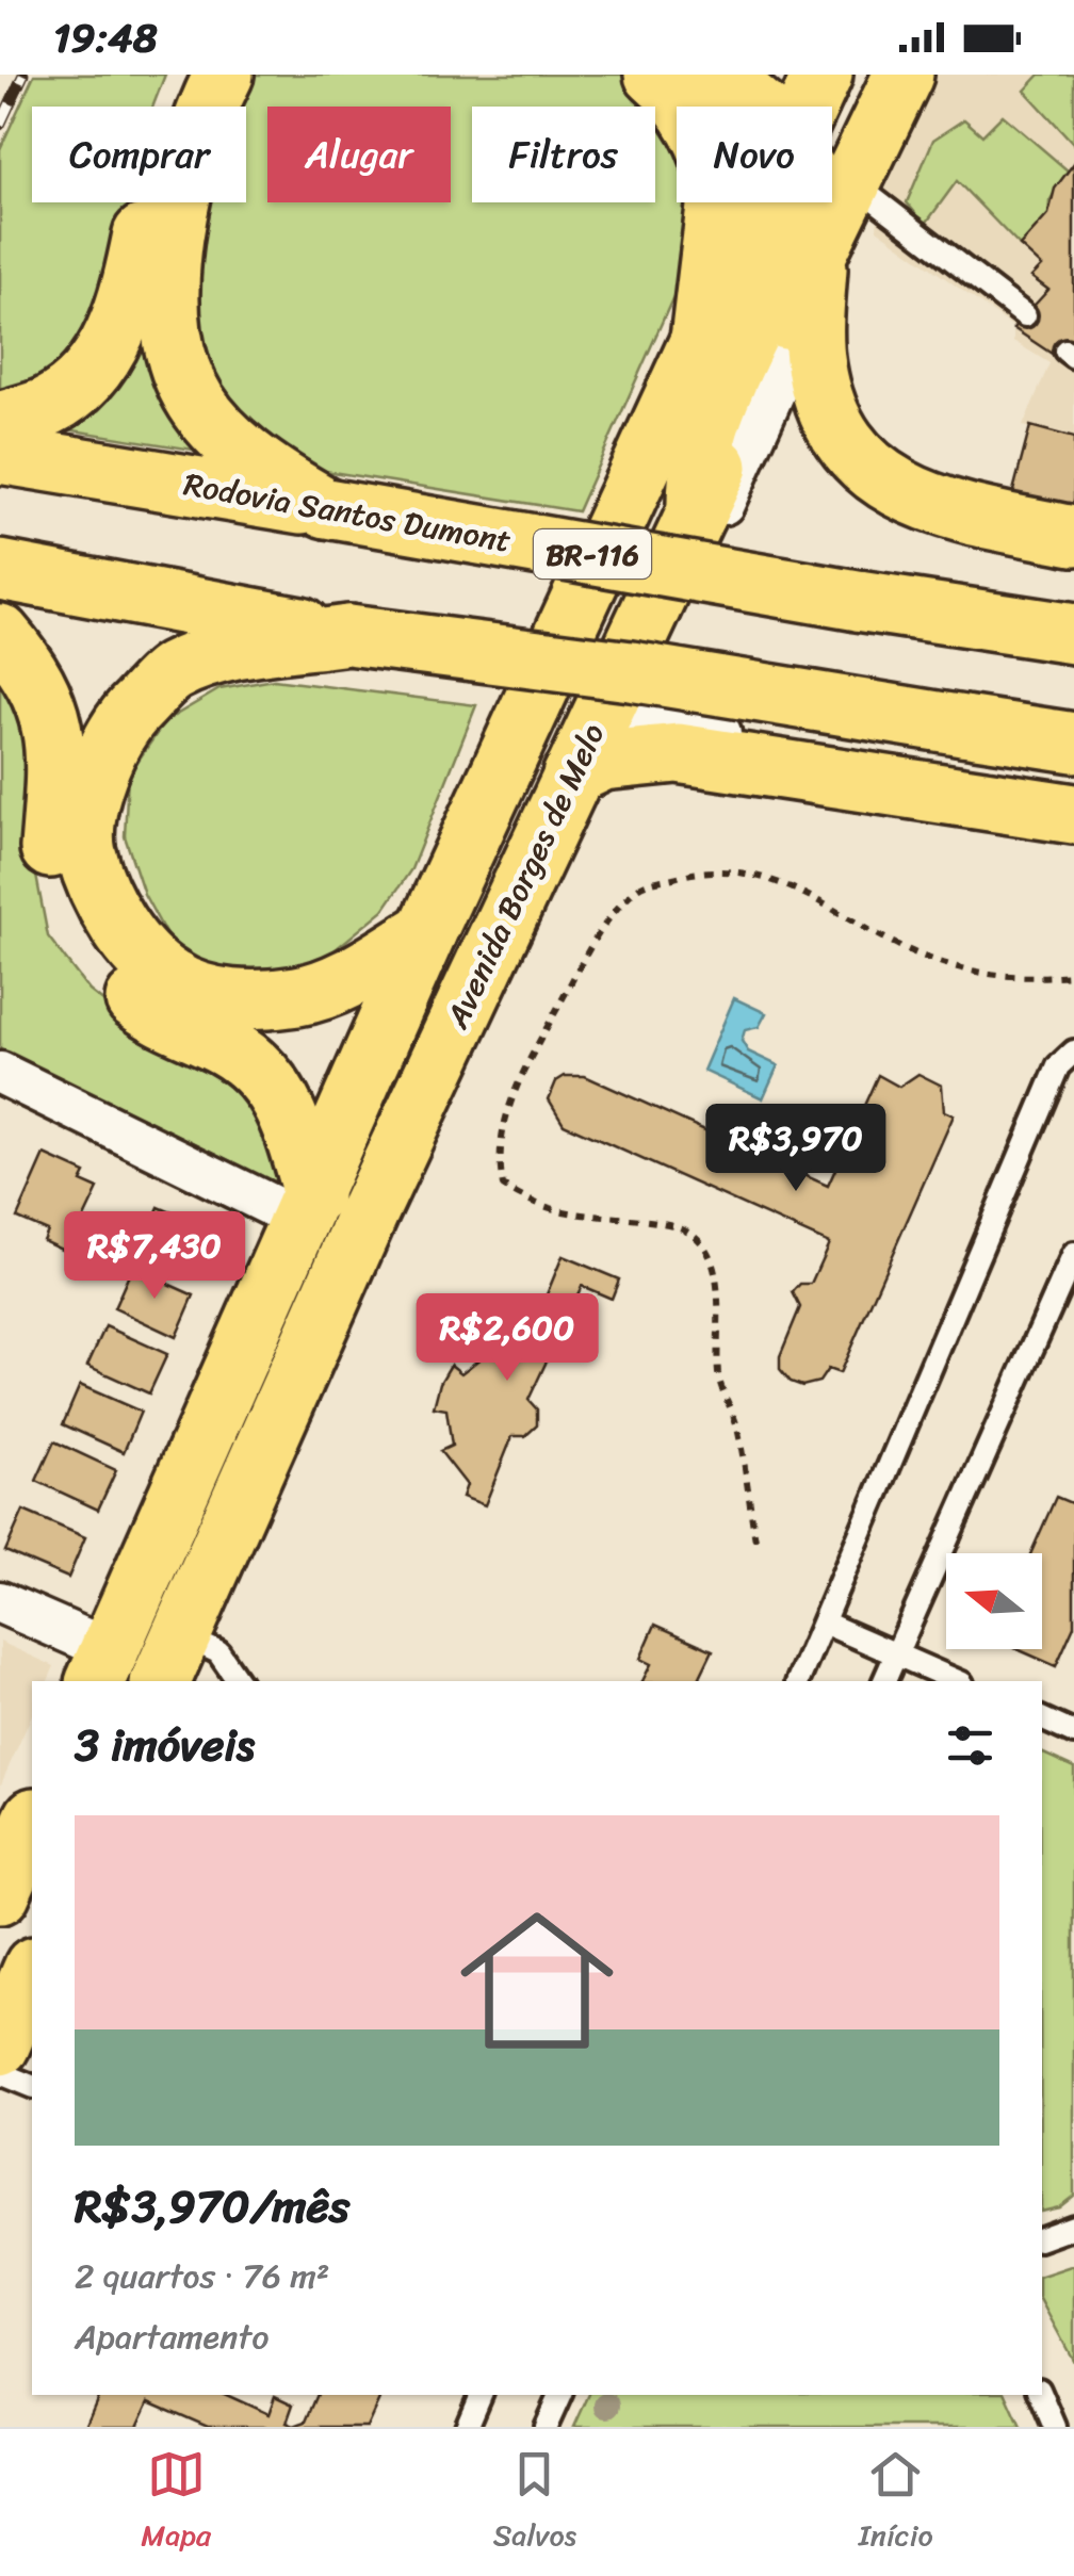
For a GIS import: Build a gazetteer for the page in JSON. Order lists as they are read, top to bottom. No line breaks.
{"streets":{"main road":["Rodovia Santos Dumont","BR-116","Avenida Borges de Melo"]},"north":"left","page":{"status":"19:48","chip":["Comprar","Alugar","Filtros","Novo"],"price":["R$3,970","R$7,430","R$2,600"],"heading":"3 imóveis","list":[{"name":"R$3,970/mês","note":"2 quartos · 76 m² · Apartamento"}],"tabs":["Mapa","Salvos","Início"]}}
